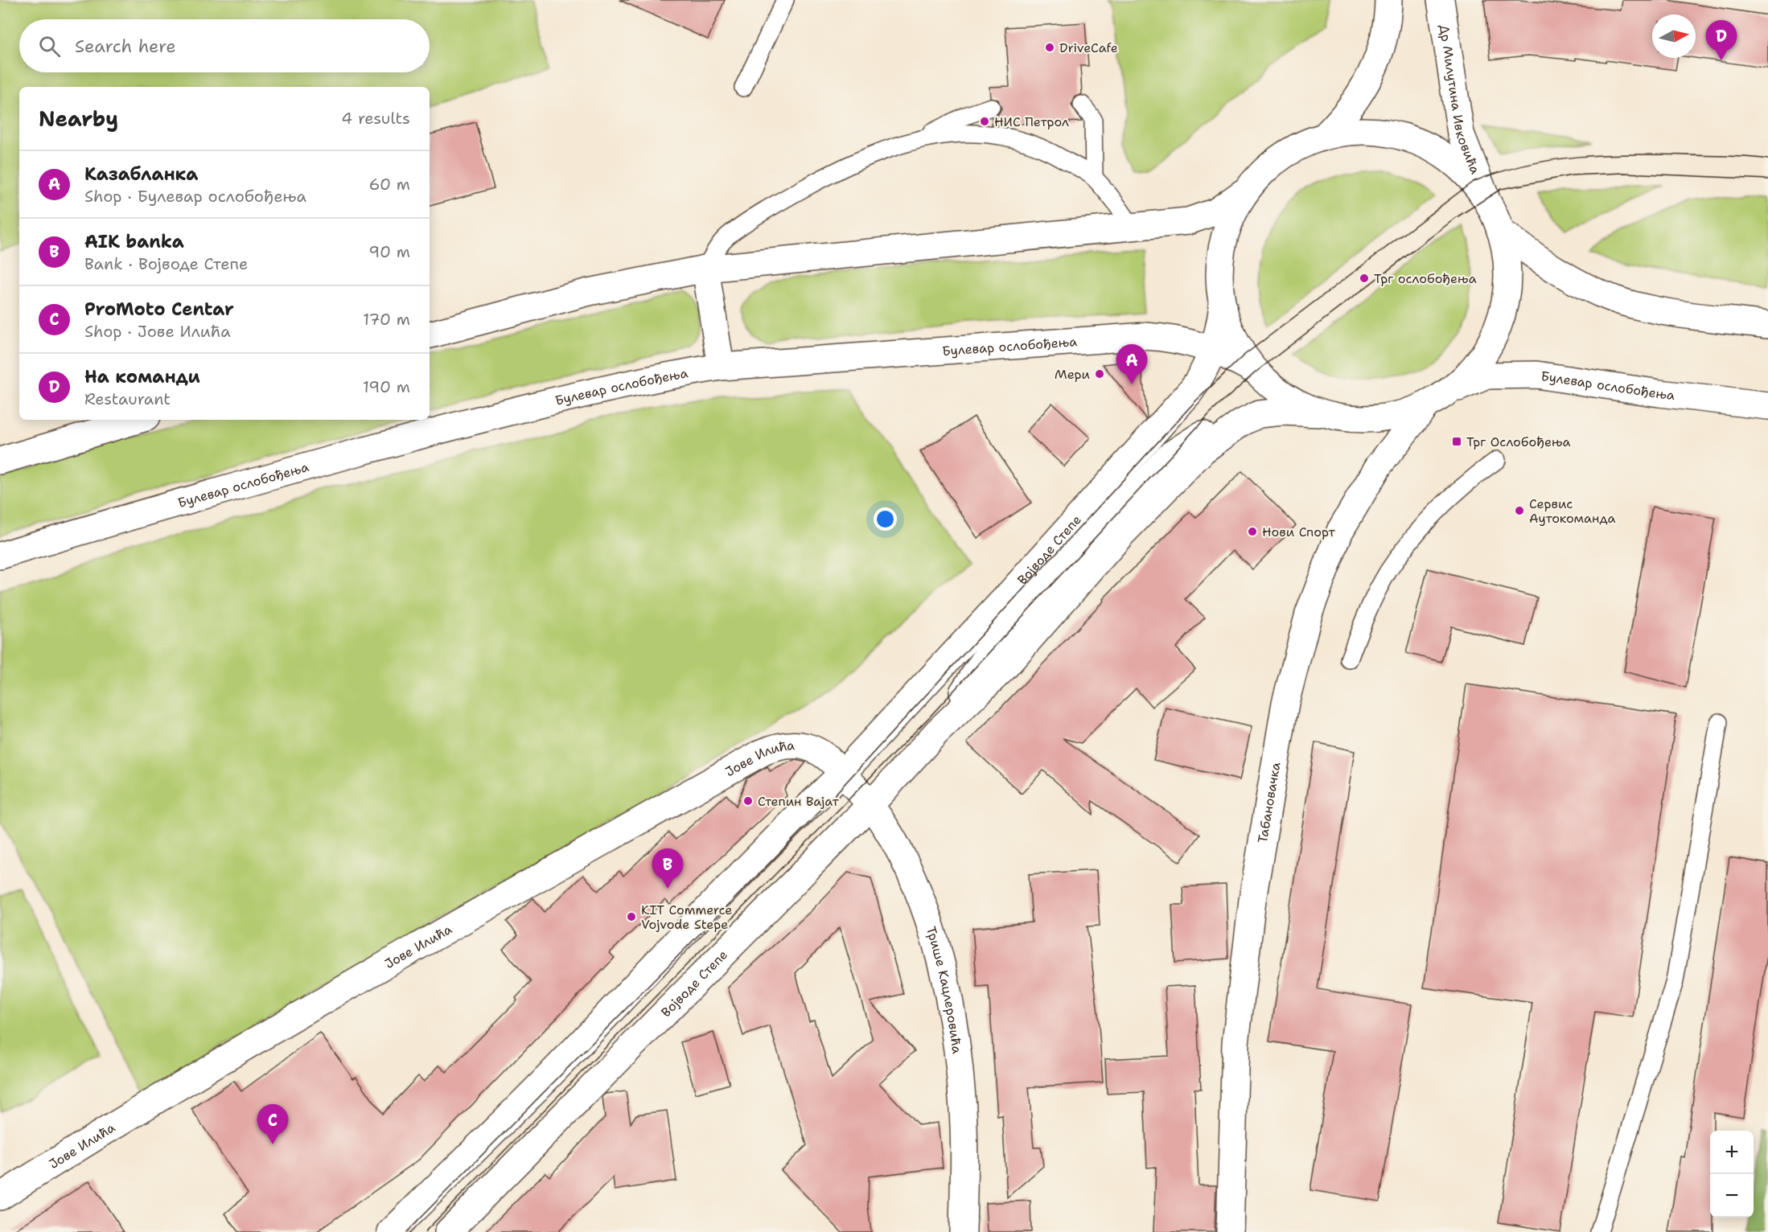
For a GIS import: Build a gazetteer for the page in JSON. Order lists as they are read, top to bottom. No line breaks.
{"streets":{"main road":["Др Милутина Ивковића","Булевар ослобођења","Војводе Степе","Јове Илића","Табановачка","Трише Кацлеровића"]},"crossings":[["Др Милутина Ивковића","Булевар ослобођења"],["Булевар ослобођења","Војводе Степе"],["Булевар ослобођења","Табановачка"],["Војводе Степе","Јове Илића"],["Војводе Степе","Трише Кацлеровића"],["Јове Илића","Трише Кацлеровића"]],"places":{"other":["DriveCafe","НИС Петрол","Трг ослобођења","Мери","Сервис Аутокоманда","Нови Спорт","Степин Вајат","KIT Commerce Vojvode Stepe"],"transit":["Трг Ослобођења"]},"north":"right","page":{"search":"Search here","pins":["D","A","B","C"],"heading":["Nearby","4 results"],"list":[{"mark":"A","name":"Казабланка","note":"Shop · Булевар ослобођења","value":"60 m"},{"mark":"B","name":"AIK banka","note":"Bank · Војводе Степе","value":"90 m"},{"mark":"C","name":"ProMoto Centar","note":"Shop · Јове Илића","value":"170 m"},{"mark":"D","name":"На команди","note":"Restaurant","value":"190 m"}],"map_buttons":["+","−"]}}
